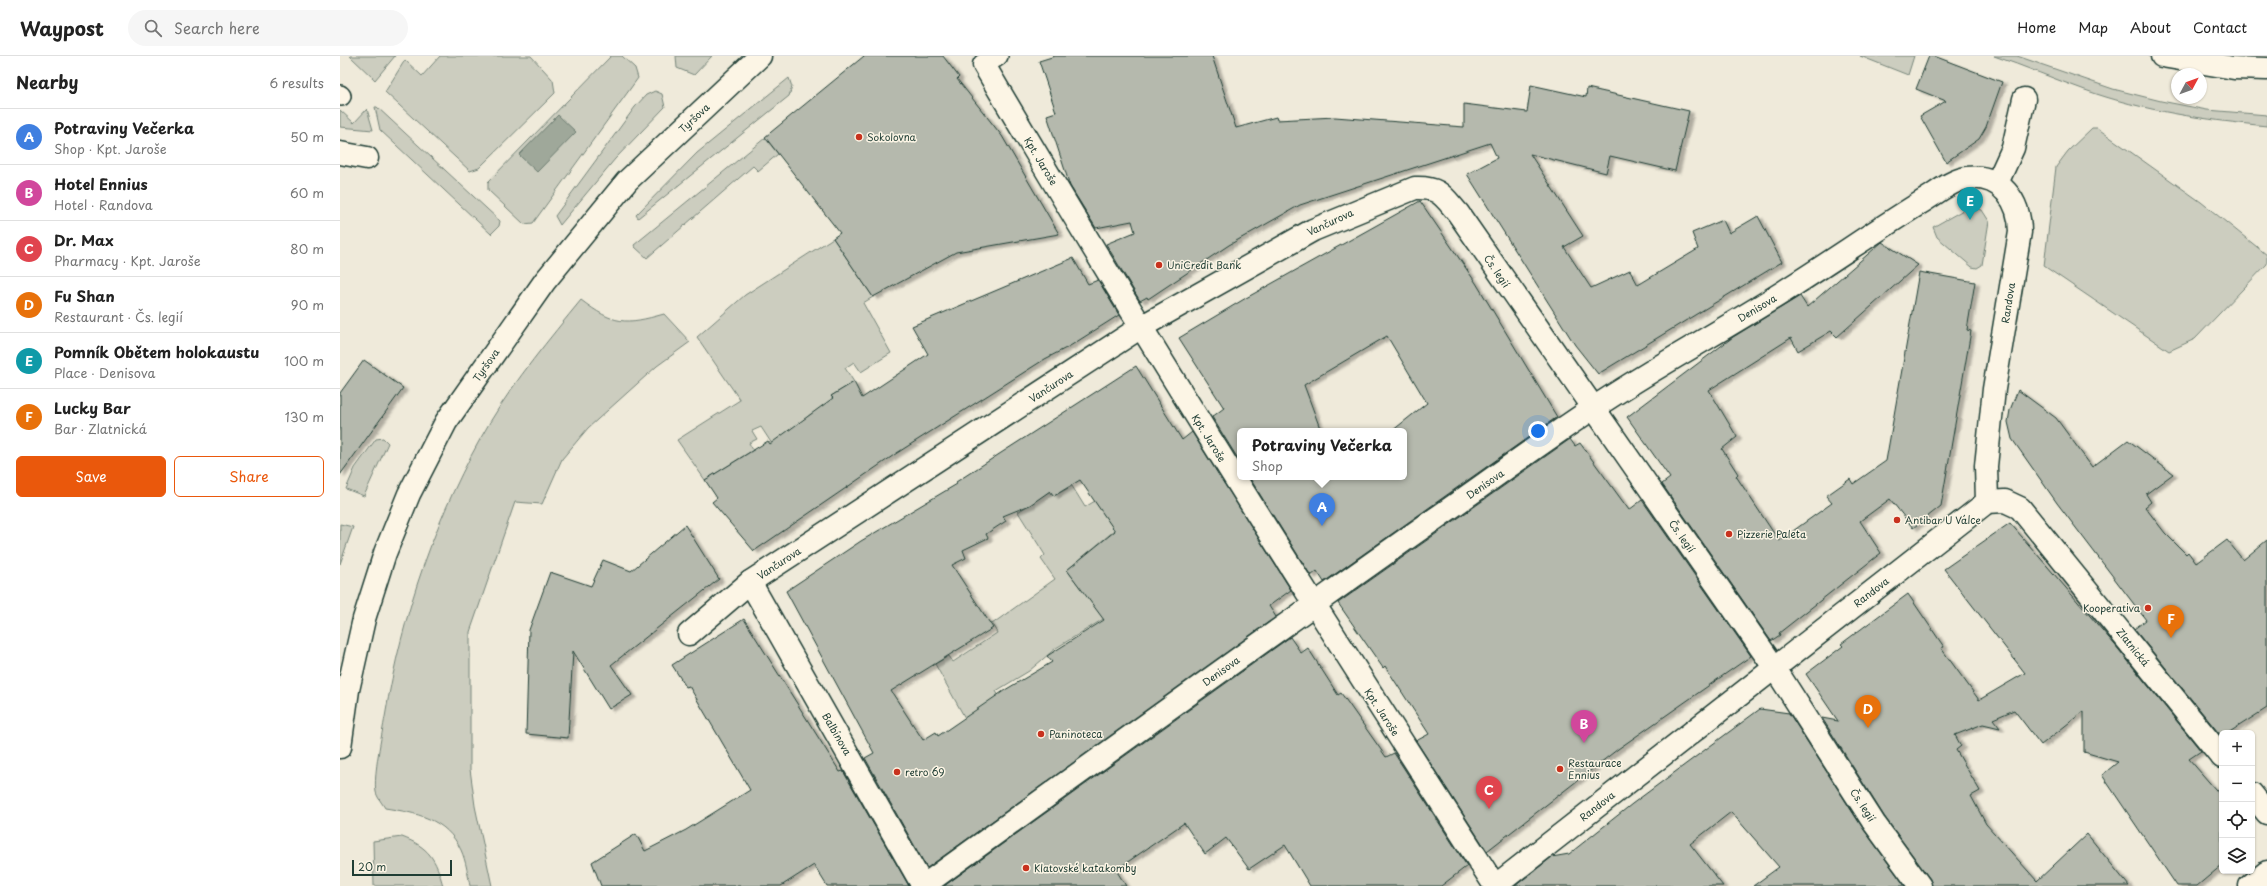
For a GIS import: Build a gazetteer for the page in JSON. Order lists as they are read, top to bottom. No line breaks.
{"streets":{"street":["Tyršova","Kpt. Jaroše","Vančurova","Čs. legií","Randova","Denisova","Zlatnická","Balbínova"]},"crossings":[["Kpt. Jaroše","Vančurova"],["Kpt. Jaroše","Randova"],["Kpt. Jaroše","Denisova"],["Vančurova","Čs. legií"],["Vančurova","Balbínova"],["Čs. legií","Randova"],["Čs. legií","Denisova"],["Randova","Denisova"],["Randova","Zlatnická"],["Denisova","Balbínova"]],"places":["Sokolovna","UniCredit Bank","Antibar U Válce","Pizzerie Paleta","Kooperativa","Paninoteca","Restaurace Ennius","retro 69","Klatovské katakomby"],"scale_bar":"20 m","north":"top right","page":{"header":"Waypost","search":"Search here","nav":["Home","Map","About","Contact"],"heading":["Nearby","6 results"],"list":[{"mark":"A","name":"Potraviny Večerka","note":"Shop · Kpt. Jaroše","value":"50 m"},{"mark":"B","name":"Hotel Ennius","note":"Hotel · Randova","value":"60 m"},{"mark":"C","name":"Dr. Max","note":"Pharmacy · Kpt. Jaroše","value":"80 m"},{"mark":"D","name":"Fu Shan","note":"Restaurant · Čs. legií","value":"90 m"},{"mark":"E","name":"Pomník Obětem holokaustu","note":"Place · Denisova","value":"100 m"},{"mark":"F","name":"Lucky Bar","note":"Bar · Zlatnická","value":"130 m"}],"pins":["E","A","F","D","B","C"],"popup":["Potraviny Večerka","Shop"],"buttons":["Save","Share"],"map_buttons":["+","−"],"scale":"20 m"}}
